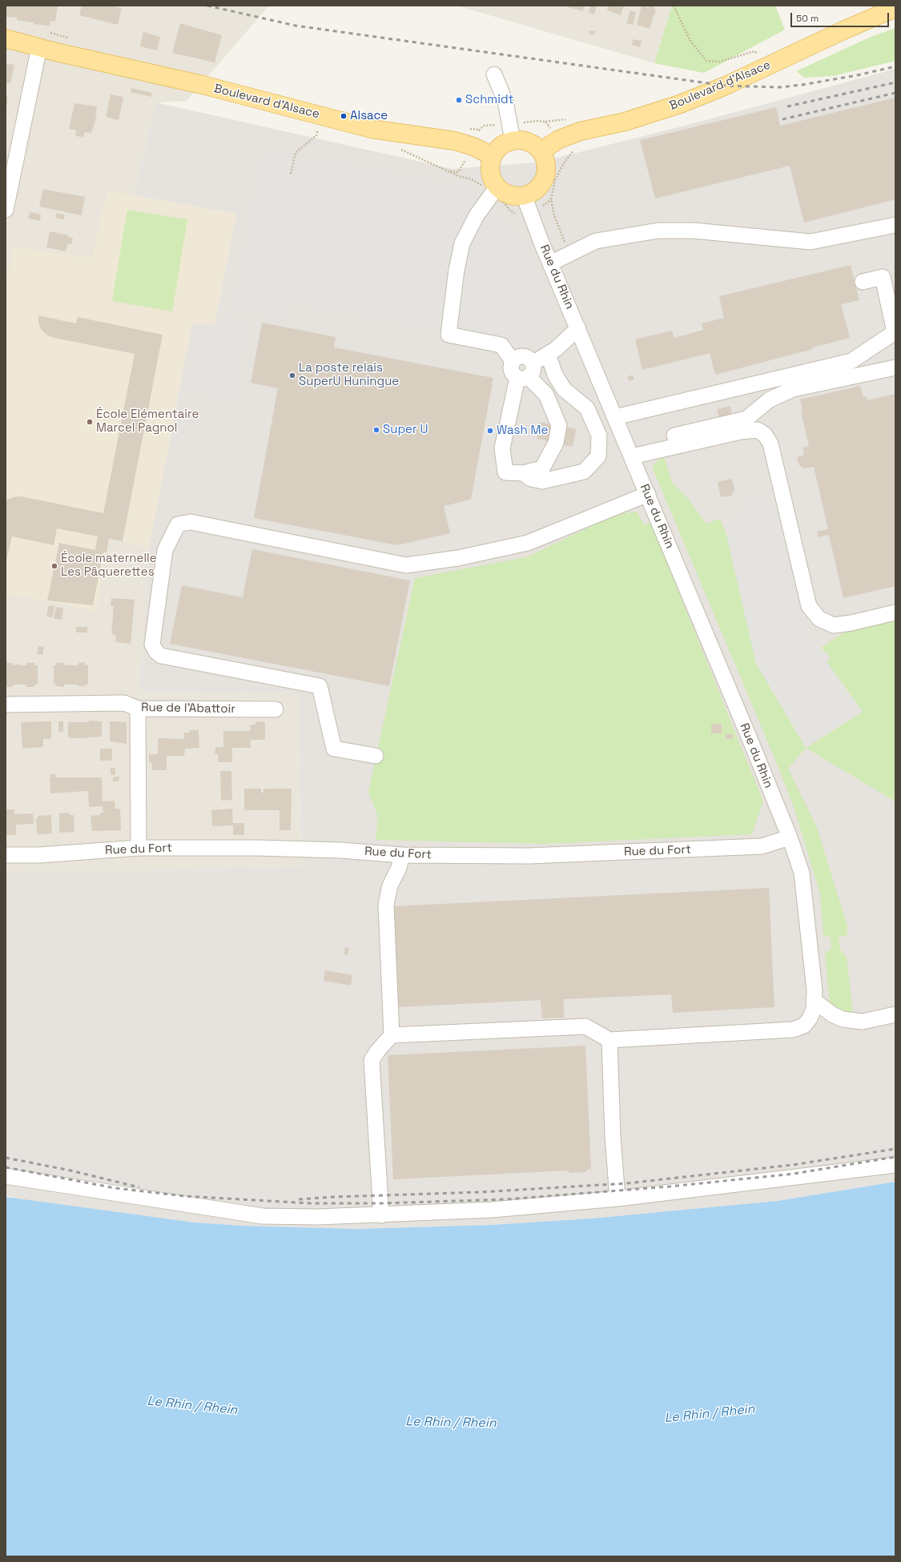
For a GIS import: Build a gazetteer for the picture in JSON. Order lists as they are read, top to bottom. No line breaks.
{"streets":{"main road":["Boulevard d'Alsace"],"street":["Rue du Rhin","Rue de l'Abattoir","Rue du Fort"]},"crossings":[["Boulevard d'Alsace","Rue du Rhin"],["Rue du Rhin","Rue du Fort"]],"water":["Le Rhin / Rhein"],"places":["Schmidt","Alsace","La poste relais SuperU Huningue","École Elémentaire Marcel Pagnol","Super U","Wash Me","École maternelle Les Pâquerettes"],"scale_bar":"50 m"}
